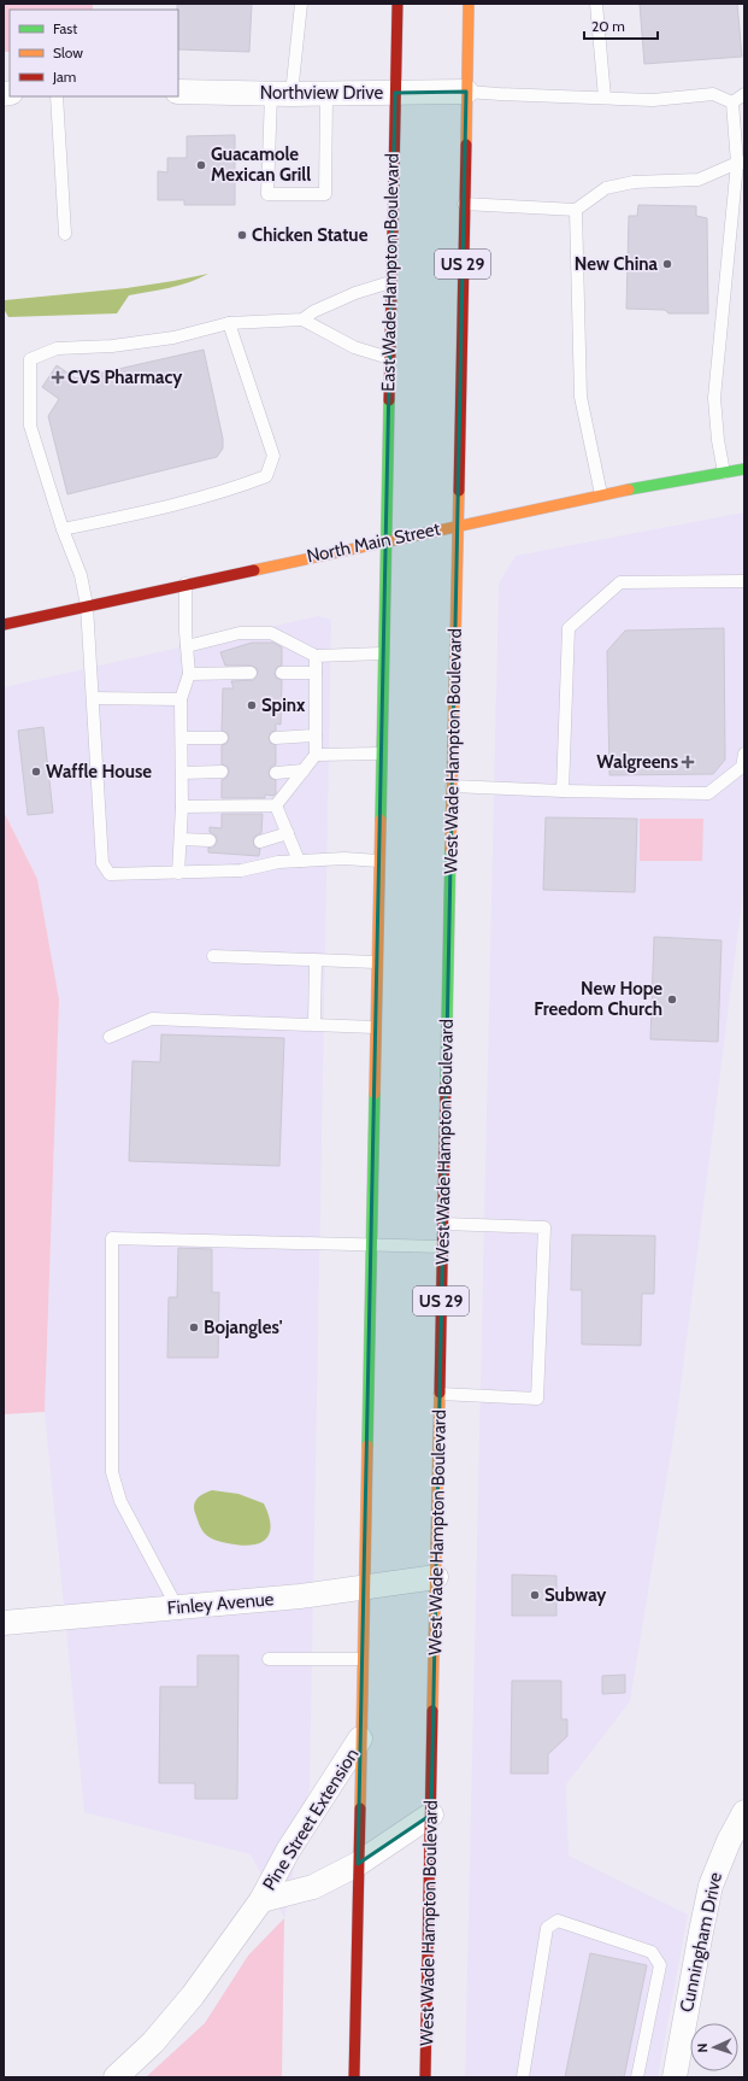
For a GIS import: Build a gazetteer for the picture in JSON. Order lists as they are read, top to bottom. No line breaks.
{"streets":{"main road":["US 29","East Wade Hampton Boulevard","North Main Street","West Wade Hampton Boulevard"],"street":["Northview Drive","Finley Avenue","Pine Street Extension","Cunningham Drive"]},"crossings":[["Northview Drive","US 29"],["Northview Drive","East Wade Hampton Boulevard"],["US 29","North Main Street"],["US 29","West Wade Hampton Boulevard"],["East Wade Hampton Boulevard","North Main Street"],["North Main Street","West Wade Hampton Boulevard"],["West Wade Hampton Boulevard","Finley Avenue"],["West Wade Hampton Boulevard","Pine Street Extension"]],"places":{"other":["Guacamole Mexican Grill","Chicken Statue","New China","Spinx","Waffle House","New Hope Freedom Church","Bojangles'","Subway"],"health":["CVS Pharmacy","Walgreens"]},"legend":["Fast","Slow","Jam"],"scale_bar":"20 m","north":"left"}
